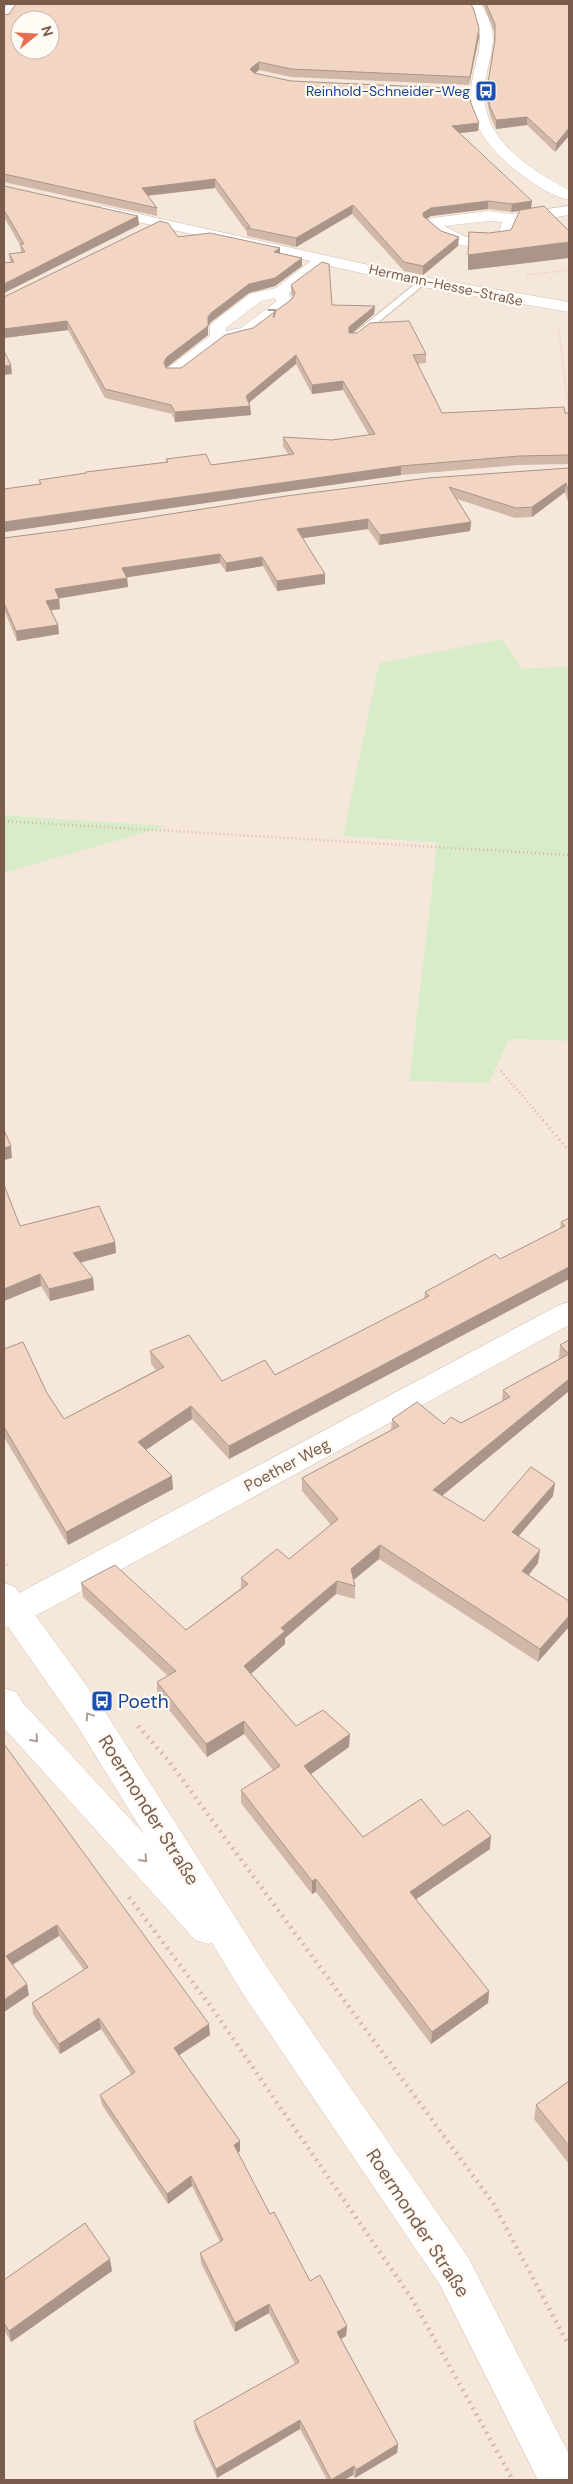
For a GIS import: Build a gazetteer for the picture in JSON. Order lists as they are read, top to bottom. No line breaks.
{"streets":{"street":["Hermann-Hesse-Straße","Poether Weg","Roermonder Straße"]},"crossings":[["Poether Weg","Roermonder Straße"]],"places":{"bus stop":["Reinhold-Schneider-Weg","Poeth"]},"north":"right"}
